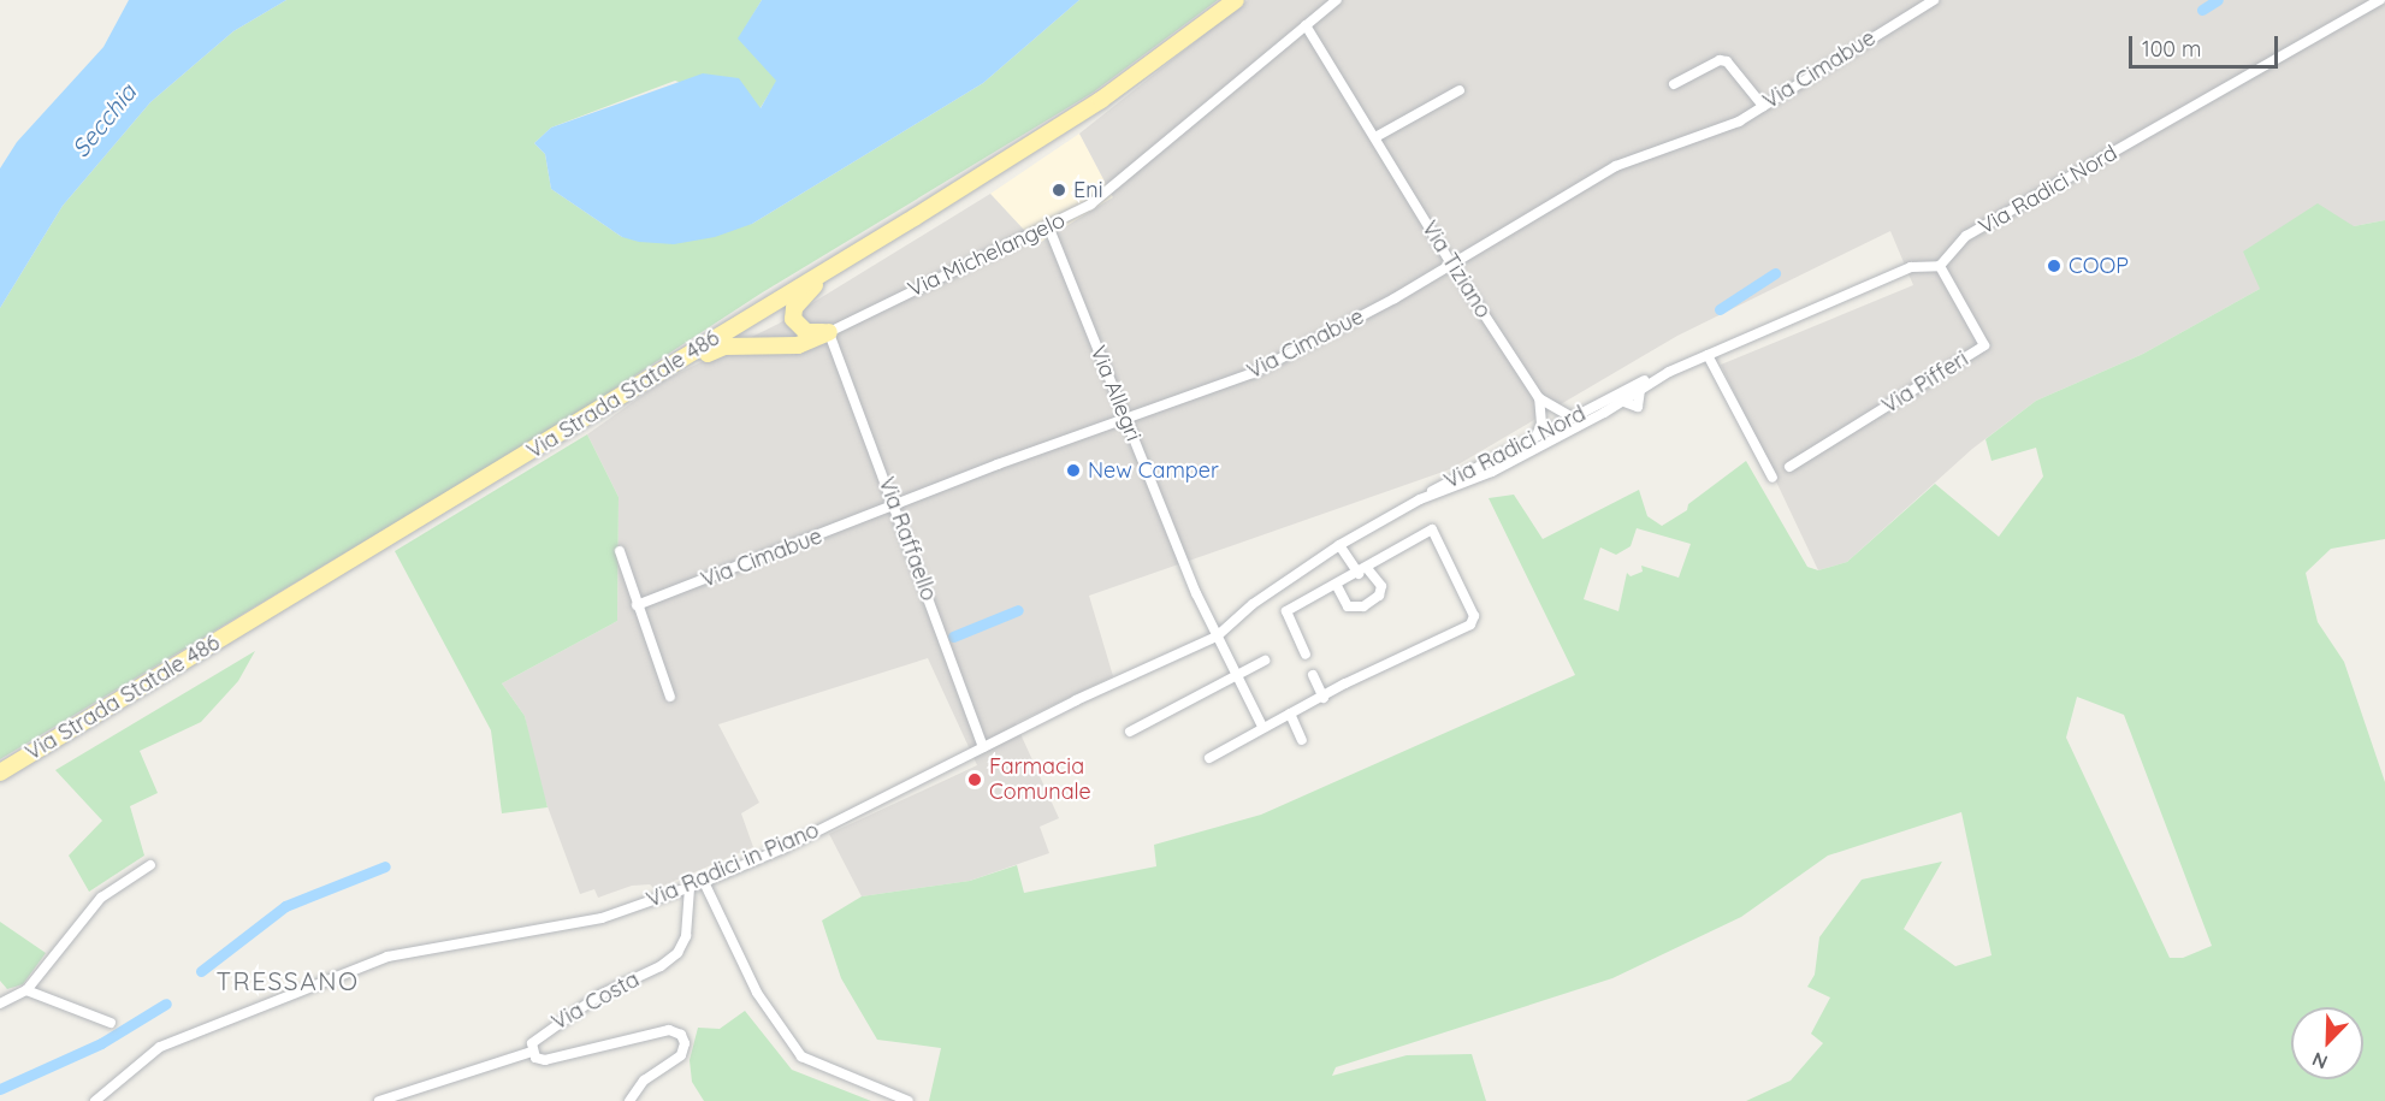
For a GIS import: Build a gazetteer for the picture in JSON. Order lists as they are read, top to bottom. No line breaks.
{"streets":{"main road":["Via Strada Statale 486"],"street":["Via Cimabue","Via Radici Nord","Via Michelangelo","Via Tiziano","Via Pifferi","Via Allegri","Via Raffaello","Via Radici in Piano","Via Costa"]},"crossings":[["Via Cimabue","Via Tiziano"],["Via Cimabue","Via Allegri"],["Via Cimabue","Via Raffaello"],["Via Radici Nord","Via Pifferi"],["Via Radici Nord","Via Radici in Piano"],["Via Michelangelo","Via Tiziano"],["Via Michelangelo","Via Allegri"],["Via Michelangelo","Via Raffaello"],["Via Allegri","Via Radici in Piano"],["Via Raffaello","Via Radici in Piano"],["Via Radici in Piano","Via Costa"]],"districts":["TRESSANO"],"water":["Secchia"],"places":["Eni","COOP","New Camper","Farmacia Comunale"],"scale_bar":"100 m","north":"bottom left"}
